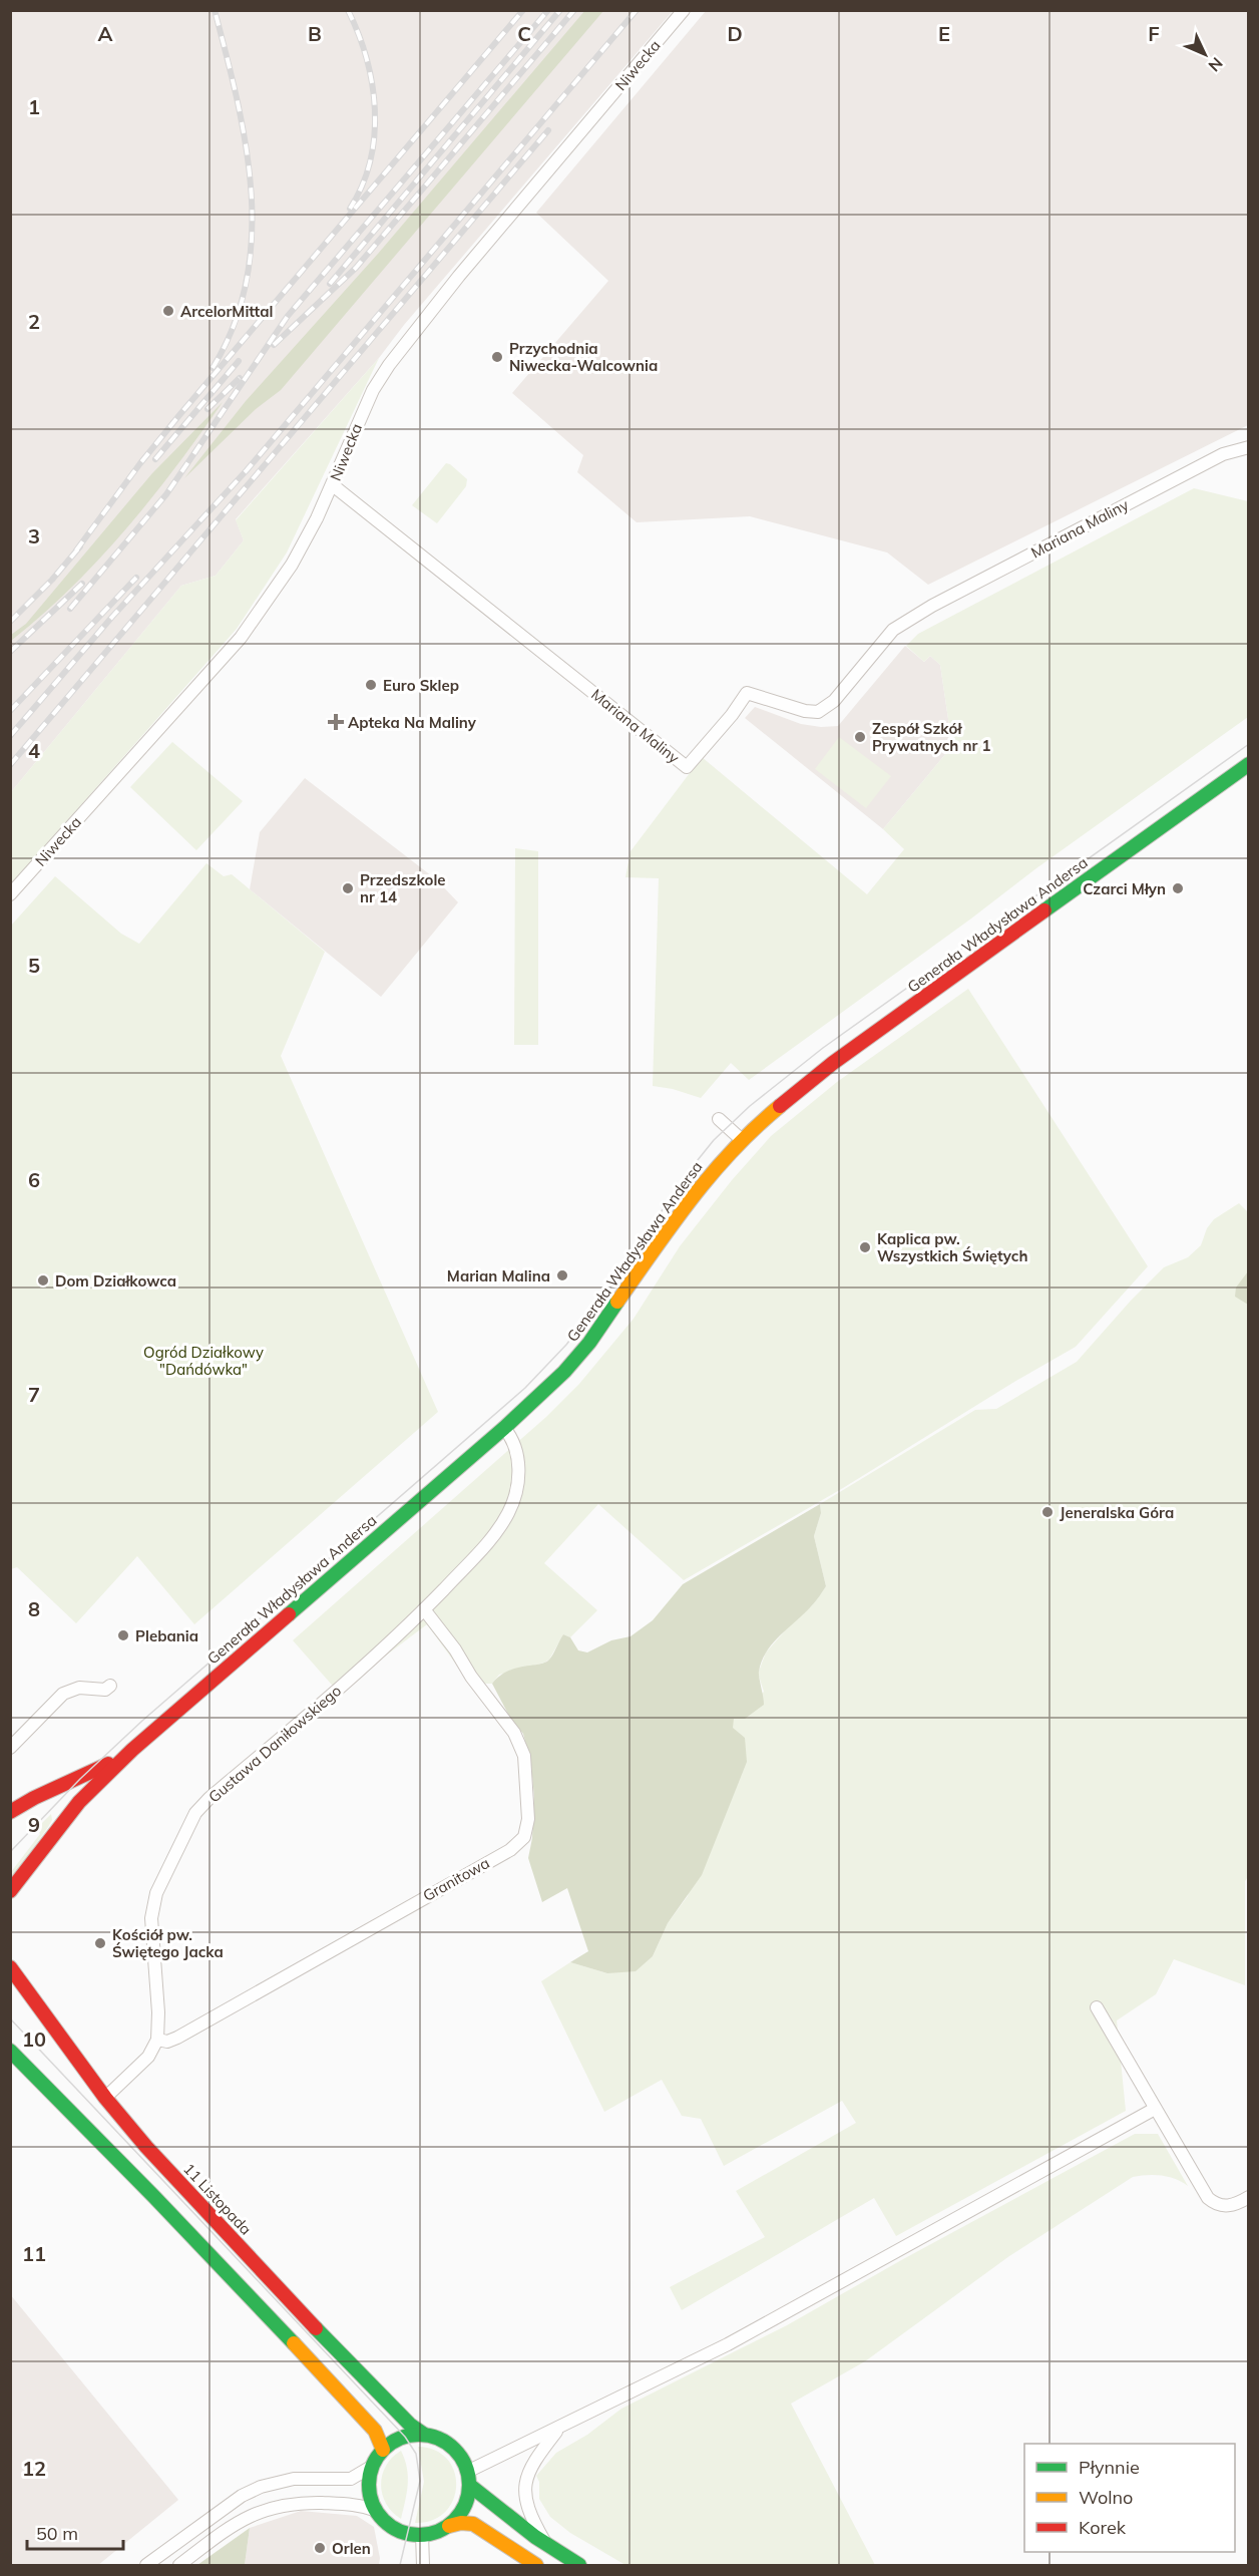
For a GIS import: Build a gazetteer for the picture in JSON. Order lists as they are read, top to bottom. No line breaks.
{"streets":{"main road":["Generała Władysława Andersa","11 Listopada"],"street":["Niwecka","Mariana Maliny","Gustawa Daniłowskiego","Granitowa"]},"crossings":[["Niwecka","Mariana Maliny"],["Generała Władysława Andersa","Gustawa Daniłowskiego"],["Gustawa Daniłowskiego","Granitowa"]],"parks":["Ogród Działkowy \"Dańdówka\""],"places":{"other":["ArcelorMittal","Przychodnia Niwecka-Walcownia","Euro Sklep","Zespół Szkół Prywatnych nr 1","Przedszkole nr 14","Czarci Młyn","Kaplica pw. Wszystkich Świętych","Marian Malina","Dom Działkowca","Jeneralska Góra","Plebania","Kościół pw. Świętego Jacka","Orlen"],"health":["Apteka Na Maliny"]},"legend":["Płynnie","Wolno","Korek"],"scale_bar":"50 m","north":"bottom right","grid":{"columns":["A","B","C","D","E","F"],"rows":["1","2","3","4","5","6","7","8","9","10","11","12"]}}
